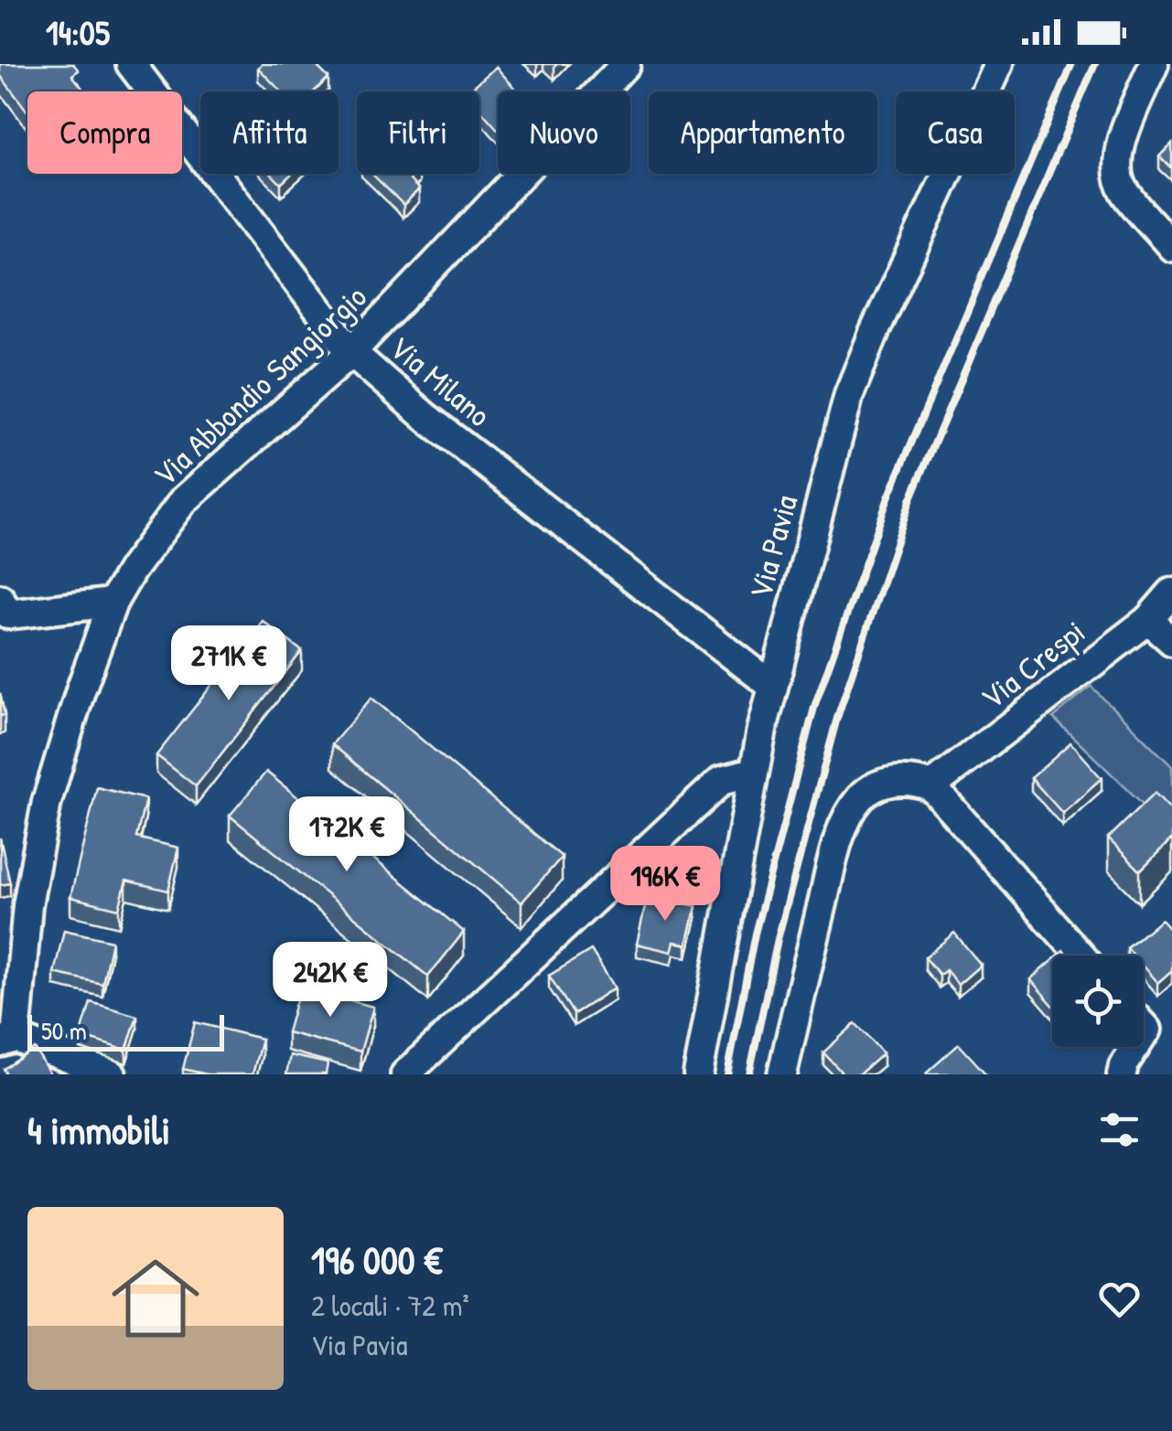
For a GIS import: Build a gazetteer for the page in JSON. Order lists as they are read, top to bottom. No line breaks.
{"streets":{"street":["Via Milano","Via Abbondio Sangiorgio","Via Pavia","Via Crespi"]},"crossings":[["Via Milano","Via Abbondio Sangiorgio"],["Via Milano","Via Pavia"]],"scale_bar":"50 m","page":{"status":"14:05","chip":["Compra","Affitta","Filtri","Nuovo","Appartamento","Casa"],"price":["271K €","172K €","196K €","242K €"],"scale":"50 m","heading":"4 immobili","list":[{"name":"196 000 €","note":"2 locali · 72 m² · Via Pavia"}]}}
